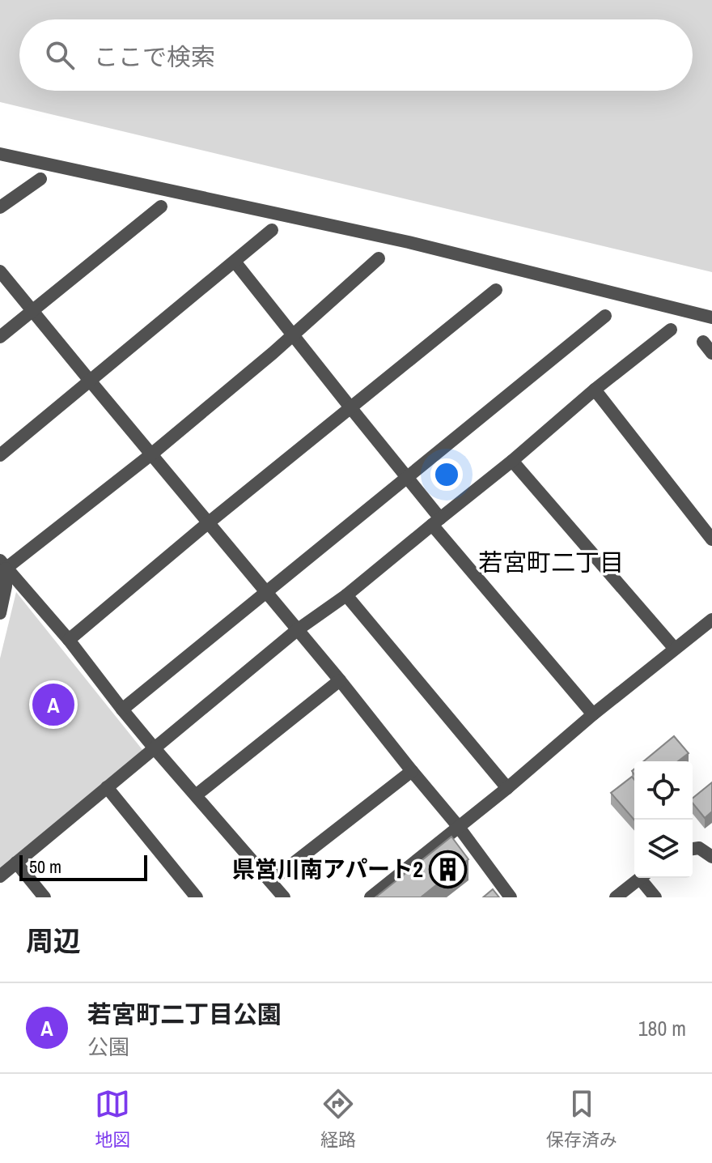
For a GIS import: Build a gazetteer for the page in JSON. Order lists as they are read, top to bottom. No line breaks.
{"districts":["若宮町二丁目"],"places":{"building":["県営川南アパート2"]},"scale_bar":"50 m","page":{"search":"ここで検索","pins":"A","scale":"50 m","heading":"周辺","list":[{"mark":"A","name":"若宮町二丁目公園","note":"公園","value":"180 m"}],"nav":["地図","経路","保存済み"]}}
